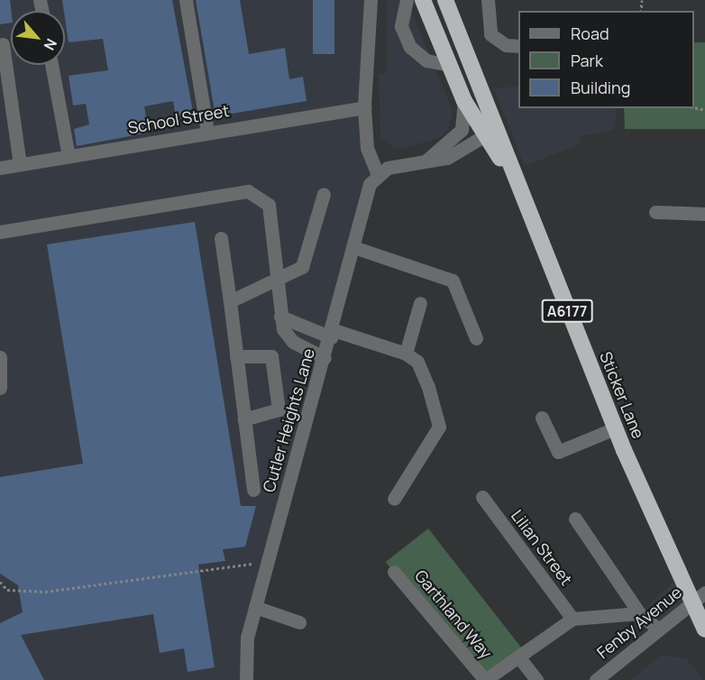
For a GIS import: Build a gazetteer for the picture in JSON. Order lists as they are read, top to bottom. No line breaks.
{"streets":{"highway":["A6177","Sticker Lane"],"street":["School Street","Cutler Heights Lane","Lilian Street","Garthland Way","Fenby Avenue"]},"crossings":[["Sticker Lane","Fenby Avenue"]],"legend":["Road","Park","Building"],"north":"bottom right"}
